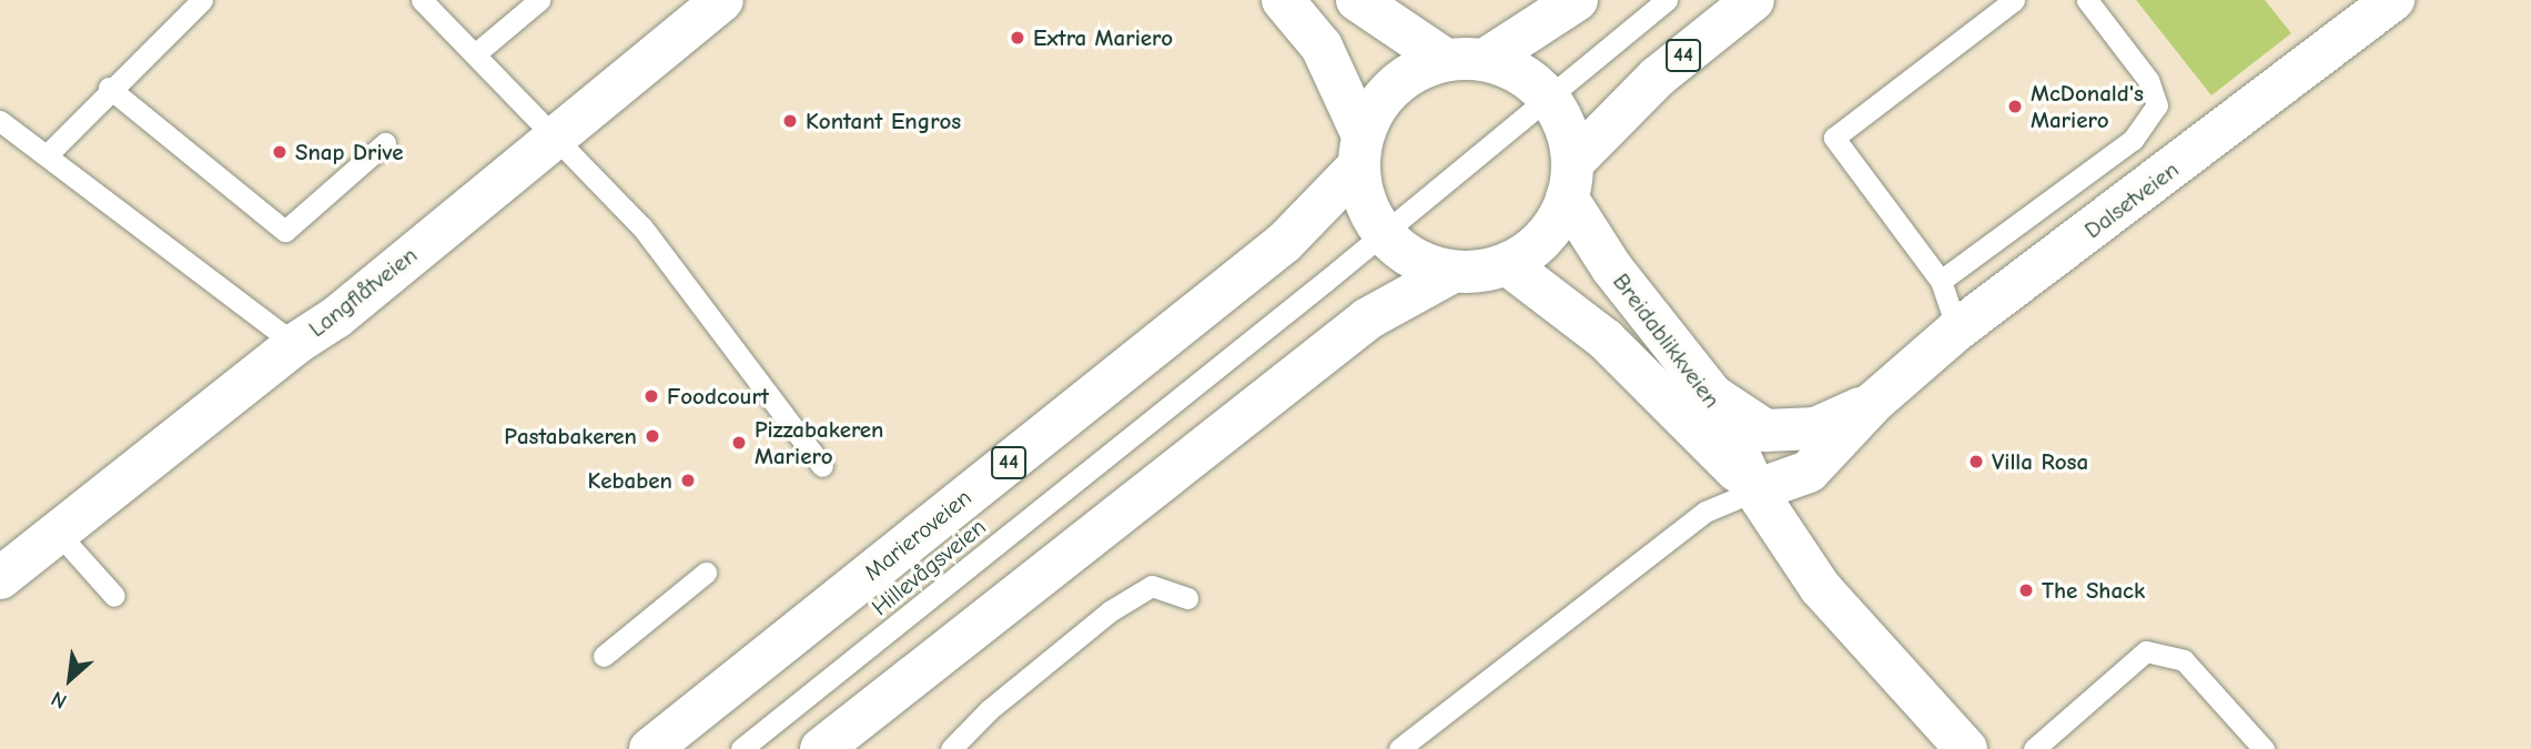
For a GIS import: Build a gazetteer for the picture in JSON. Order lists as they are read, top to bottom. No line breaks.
{"streets":{"main road":["44","Dalsetveien","Langflåtveien","Breidablikkveien","Marieroveien"],"lane":["Hillevågsveien"]},"crossings":[["44","Breidablikkveien"],["44","Marieroveien"],["44","Hillevågsveien"],["Dalsetveien","Breidablikkveien"]],"places":["Extra Mariero","McDonald's Mariero","Kontant Engros","Snap Drive","Foodcourt","Pastabakeren","Pizzabakeren Mariero","Villa Rosa","Kebaben","The Shack"],"north":"bottom left"}
